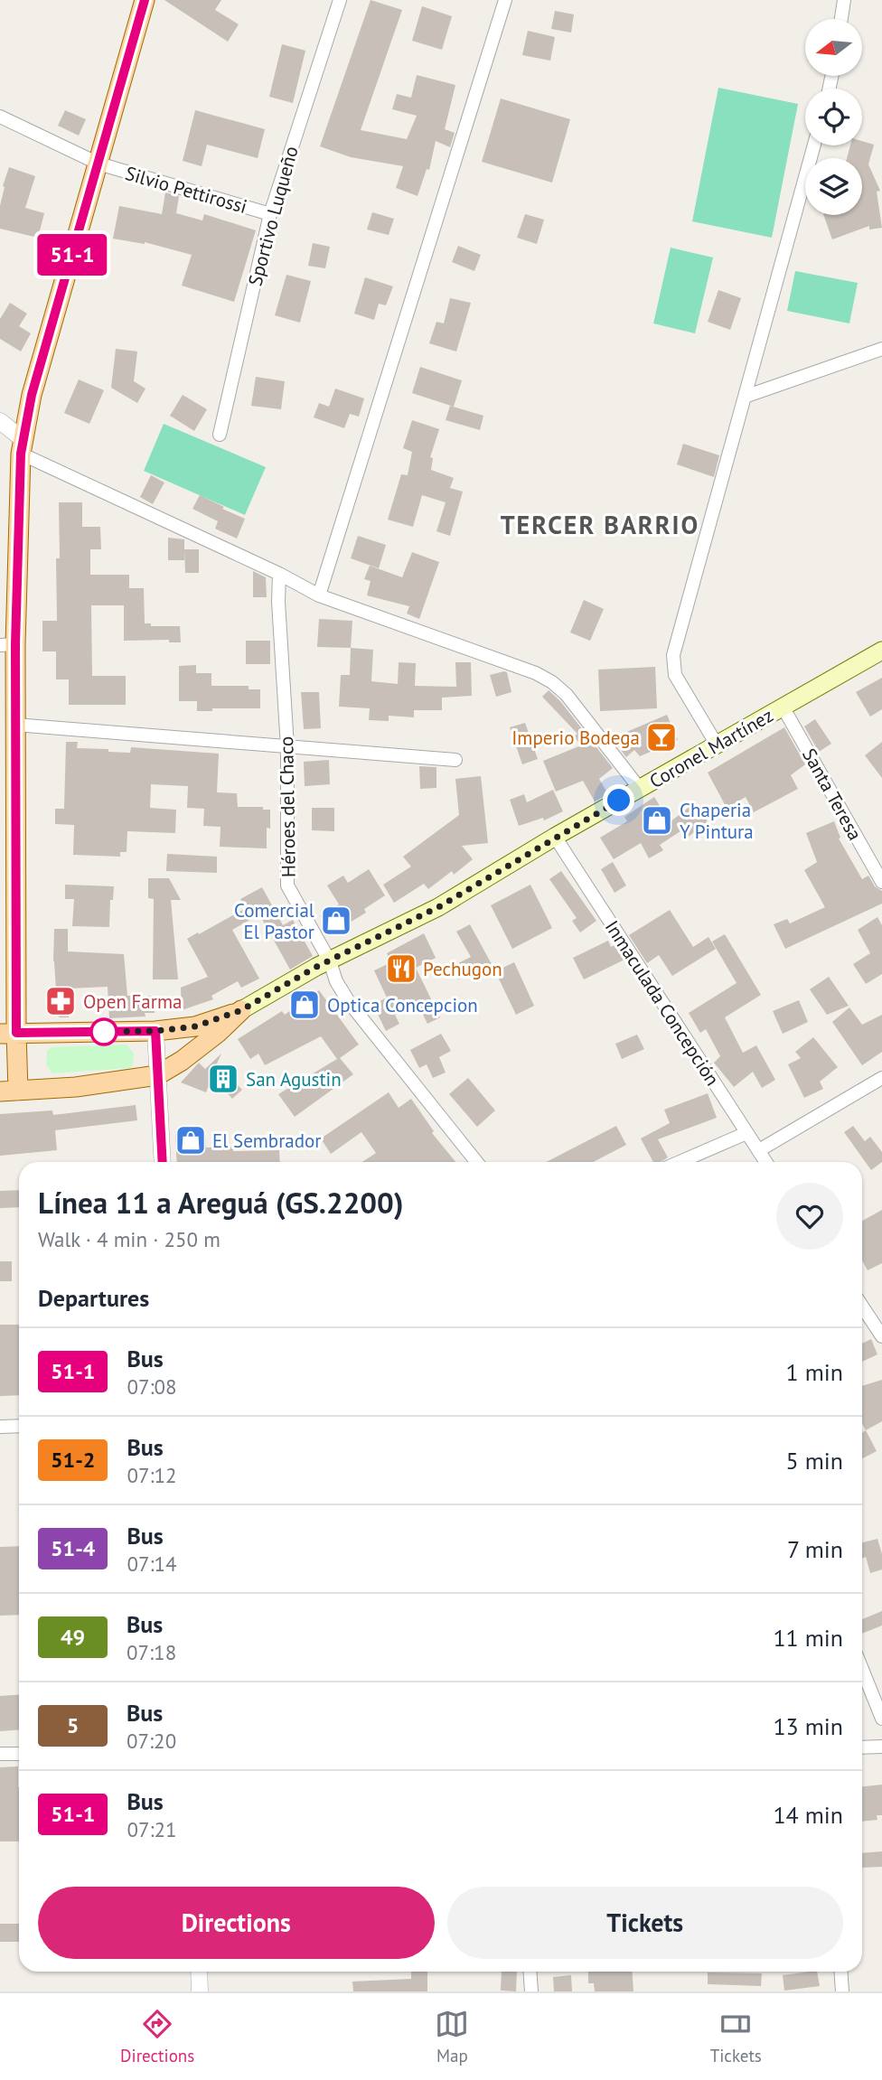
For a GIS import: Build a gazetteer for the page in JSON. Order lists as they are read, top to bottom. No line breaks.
{"streets":{"main road":["Coronel Martínez"],"street":["Silvio Pettirossi","Sportivo Luqueño","Santa Teresa","Héroes del Chaco","Inmaculada Concepción"]},"crossings":[["Silvio Pettirossi","Sportivo Luqueño"],["Coronel Martínez","Santa Teresa"],["Coronel Martínez","Héroes del Chaco"],["Coronel Martínez","Inmaculada Concepción"]],"districts":["TERCER BARRIO"],"places":{"bar":["Imperio Bodega"],"shop":["Chaperia Y Pintura","Comercial El Pastor","Optica Concepcion","El Sembrador"],"restaurant":["Pechugon"],"pharmacy":["Open Farma"],"building":["San Agustin"]},"lines":["bus line 51-1"],"north":"left","page":{"on_map":"51-1","heading":[["Línea 11 a Areguá (GS.2200)","Walk · 4 min · 250 m"],"Departures"],"list":[{"mark":"51-1","name":"Bus","note":"07:08","value":"1 min"},{"mark":"51-2","name":"Bus","note":"07:12","value":"5 min"},{"mark":"51-4","name":"Bus","note":"07:14","value":"7 min"},{"mark":"49","name":"Bus","note":"07:18","value":"11 min"},{"mark":"5","name":"Bus","note":"07:20","value":"13 min"},{"mark":"51-1","name":"Bus","note":"07:21","value":"14 min"}],"buttons":["Directions","Tickets"],"tabs":["Directions","Map","Tickets"]}}
